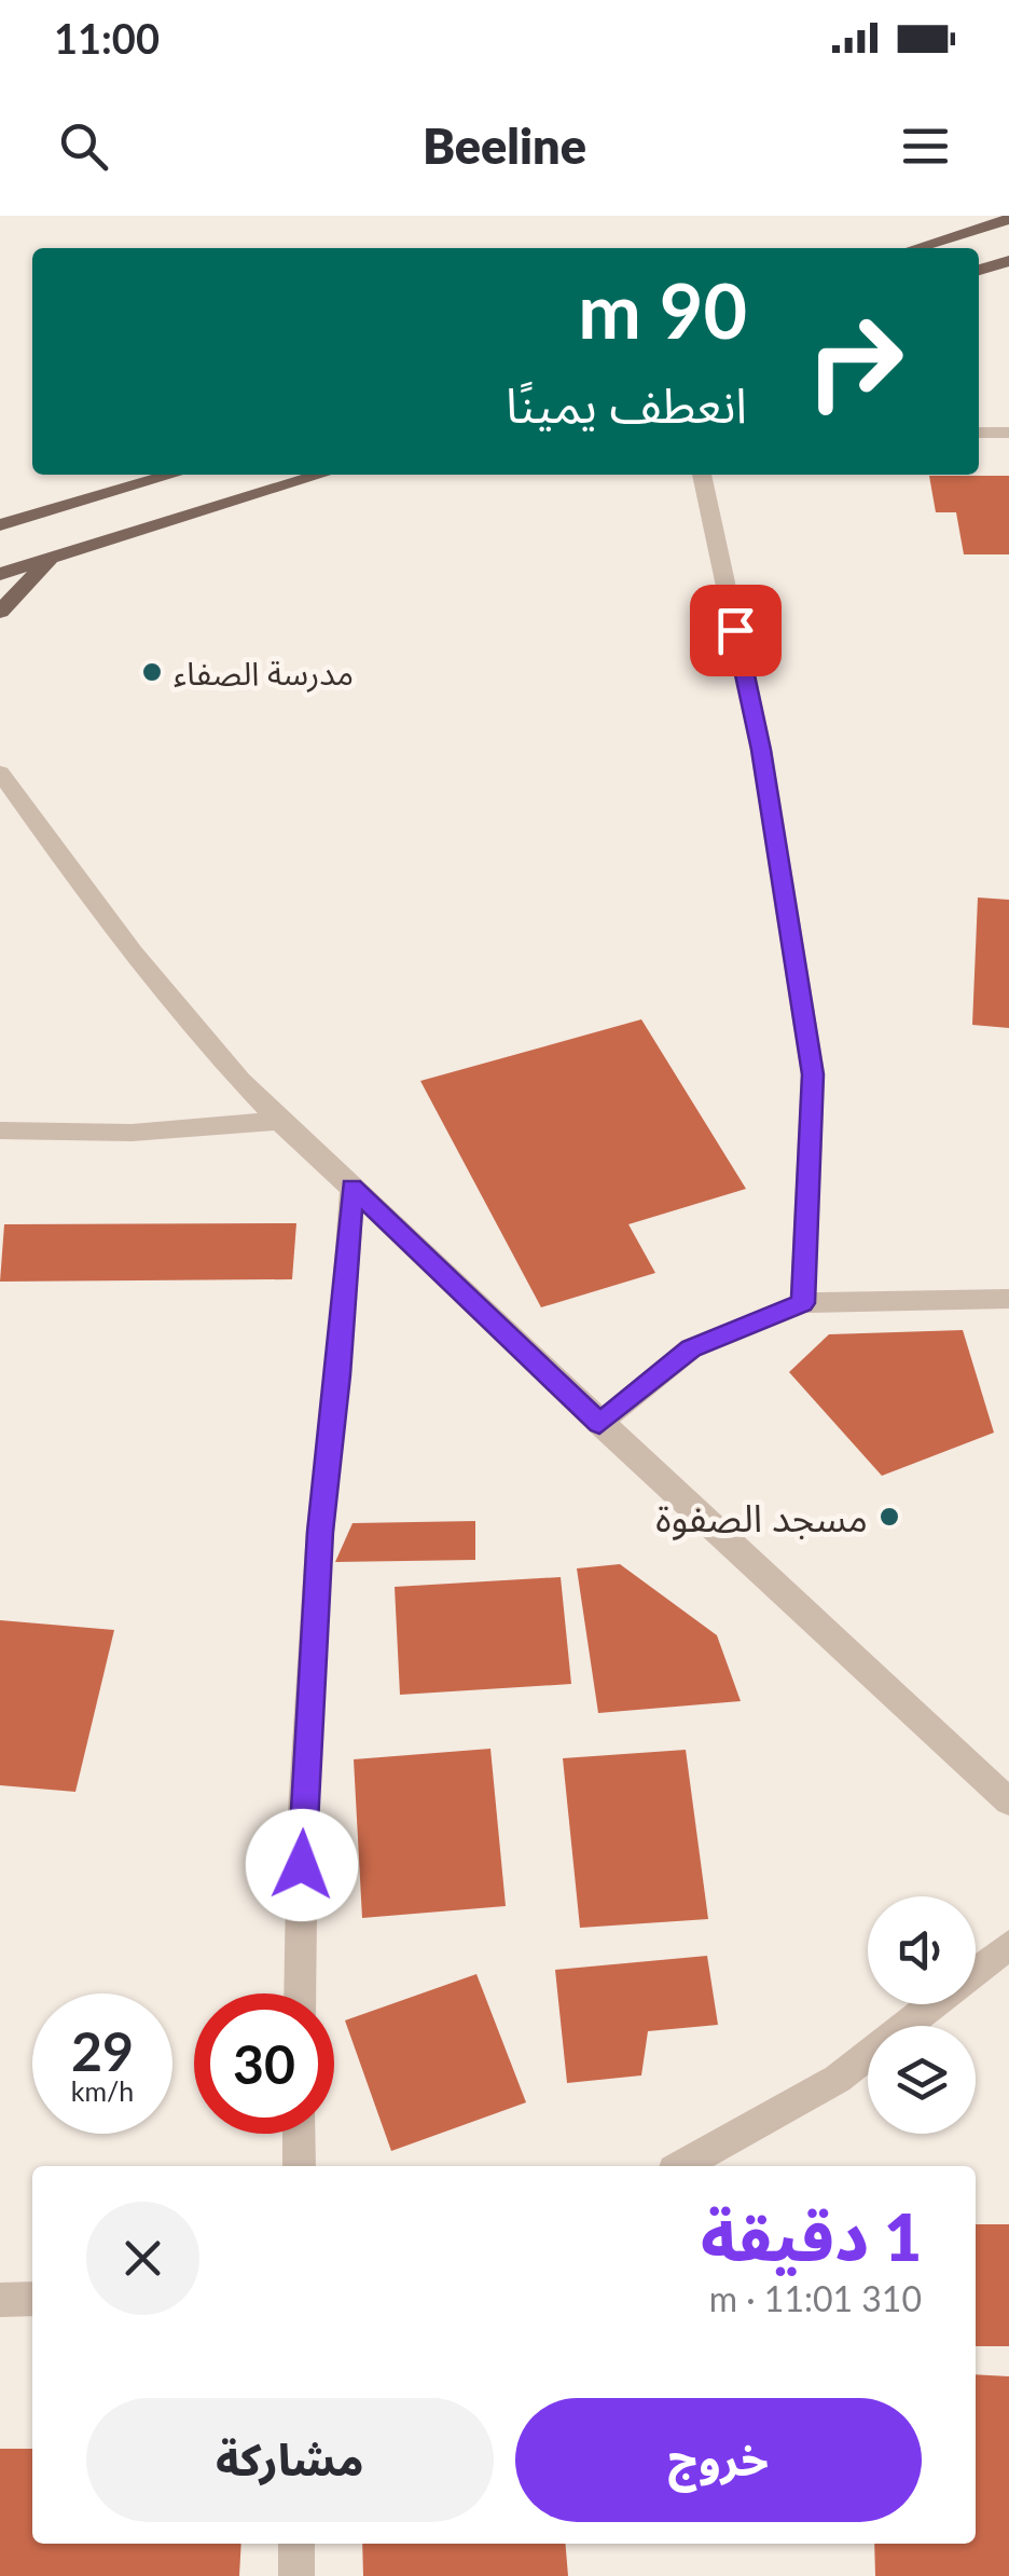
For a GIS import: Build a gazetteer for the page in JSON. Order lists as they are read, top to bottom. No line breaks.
{"places":["مدرسة الصفاء","مسجد الصفوة"],"page":{"status":"11:00","header":"Beeline","turn":["90 m","انعطف يمينًا"],"speed":"29 km/h","limit":"30","heading":["1 دقيقة","310 m · 11:01"],"buttons":["خروج","مشاركة"]}}
